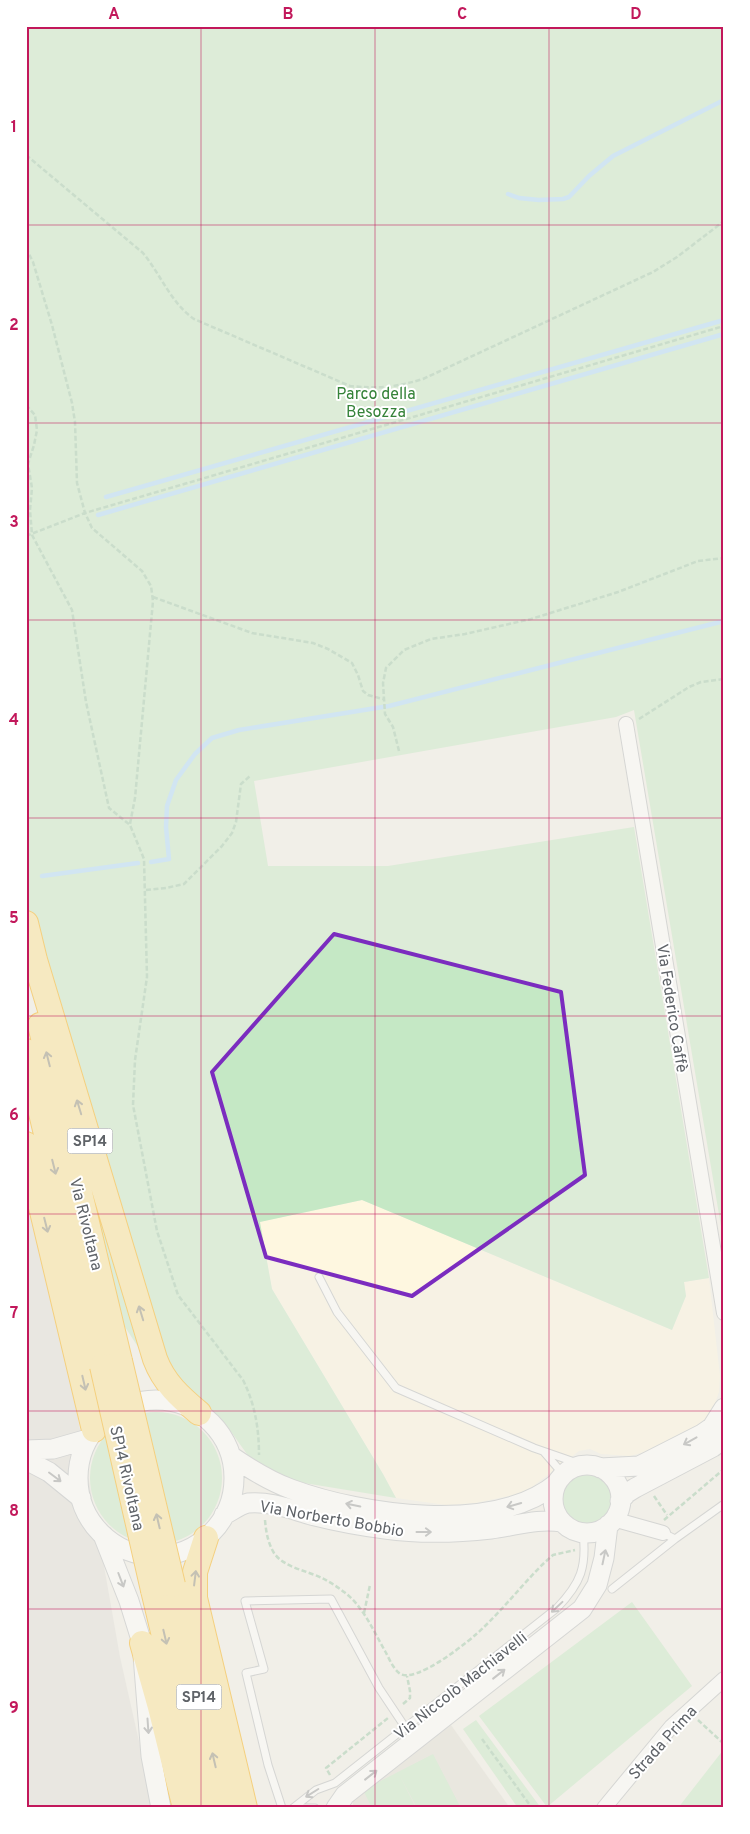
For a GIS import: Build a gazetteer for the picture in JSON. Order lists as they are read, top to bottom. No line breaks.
{"streets":{"highway":["SP14","Via Rivoltana","SP14 Rivoltana"],"street":["Via Federico Caffè","Via Norberto Bobbio","Strada Prima"],"lane":["Via Niccolò Machiavelli"]},"crossings":[["SP14","SP14 Rivoltana"],["SP14","Via Norberto Bobbio"],["Via Rivoltana","SP14 Rivoltana"],["Via Norberto Bobbio","Via Niccolò Machiavelli"]],"one_way":["Via Niccolò Machiavelli"],"parks":["Parco della Besozza"],"grid":{"columns":["A","B","C","D"],"rows":["1","2","3","4","5","6","7","8","9"]}}
